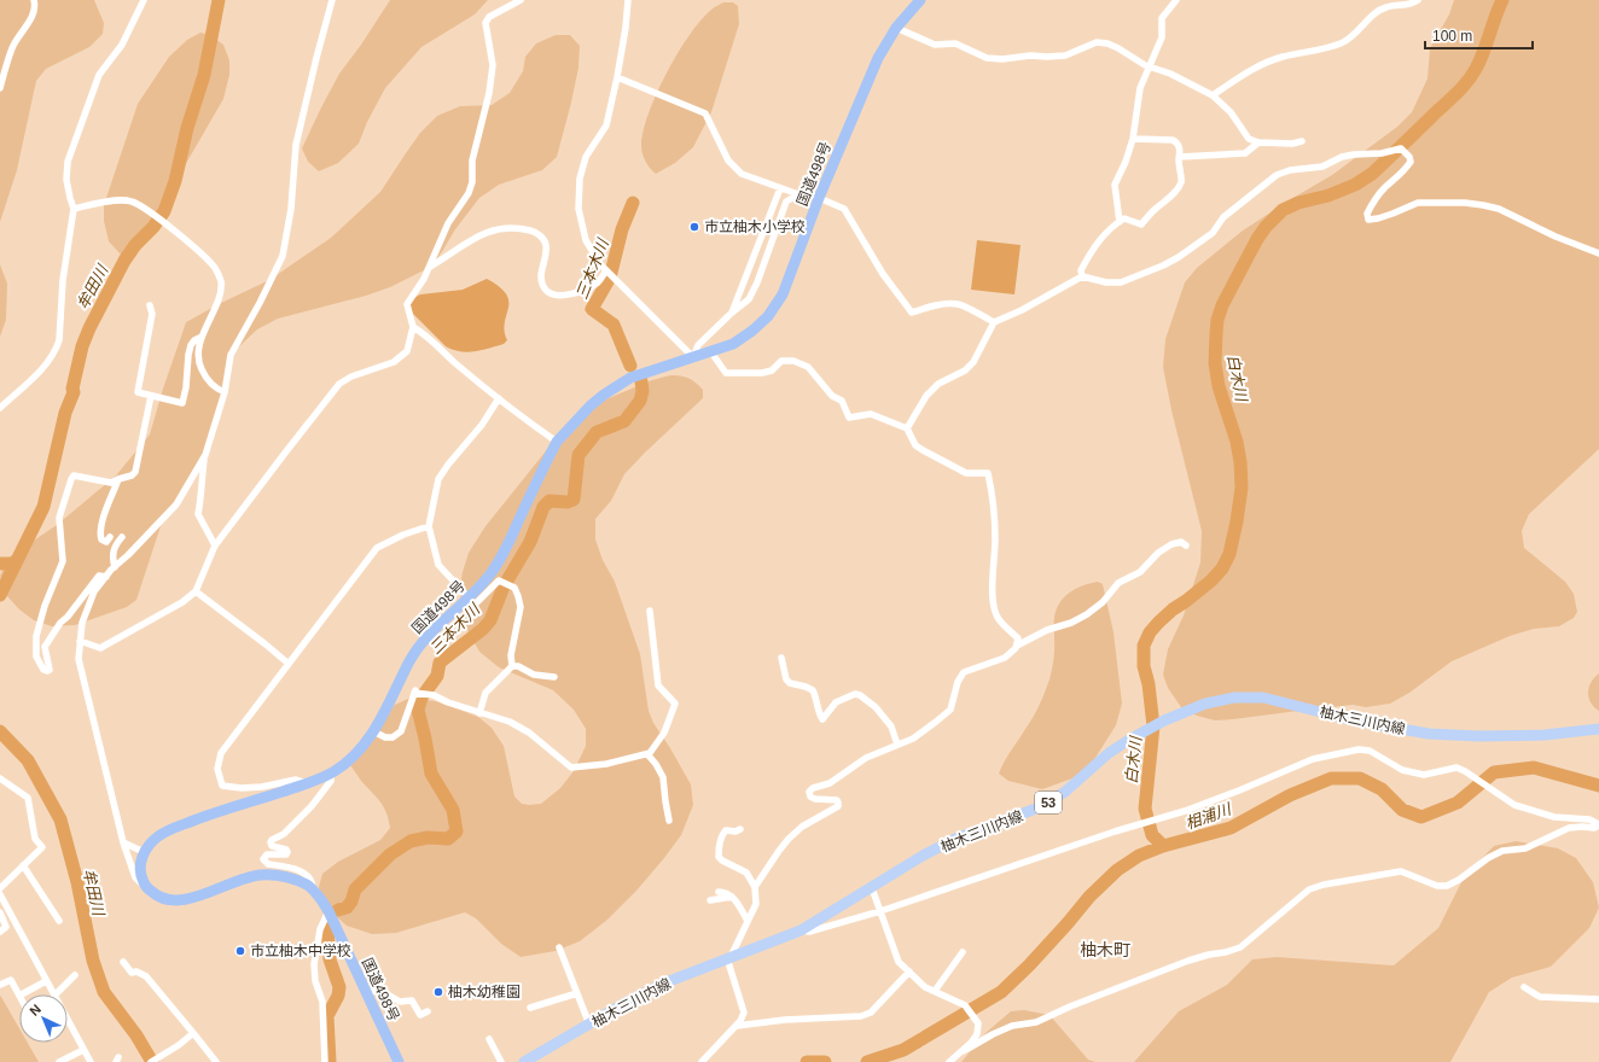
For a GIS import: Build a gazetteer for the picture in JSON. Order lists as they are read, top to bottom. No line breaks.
{"streets":{"highway":["国道498号"],"main road":["柚木三川内線","53"]},"districts":["柚木町"],"water":["三本木川","牟田川","白木川","相浦川"],"places":["市立柚木小学校","市立柚木中学校","柚木幼稚園"],"scale_bar":"100 m","north":"top left"}
